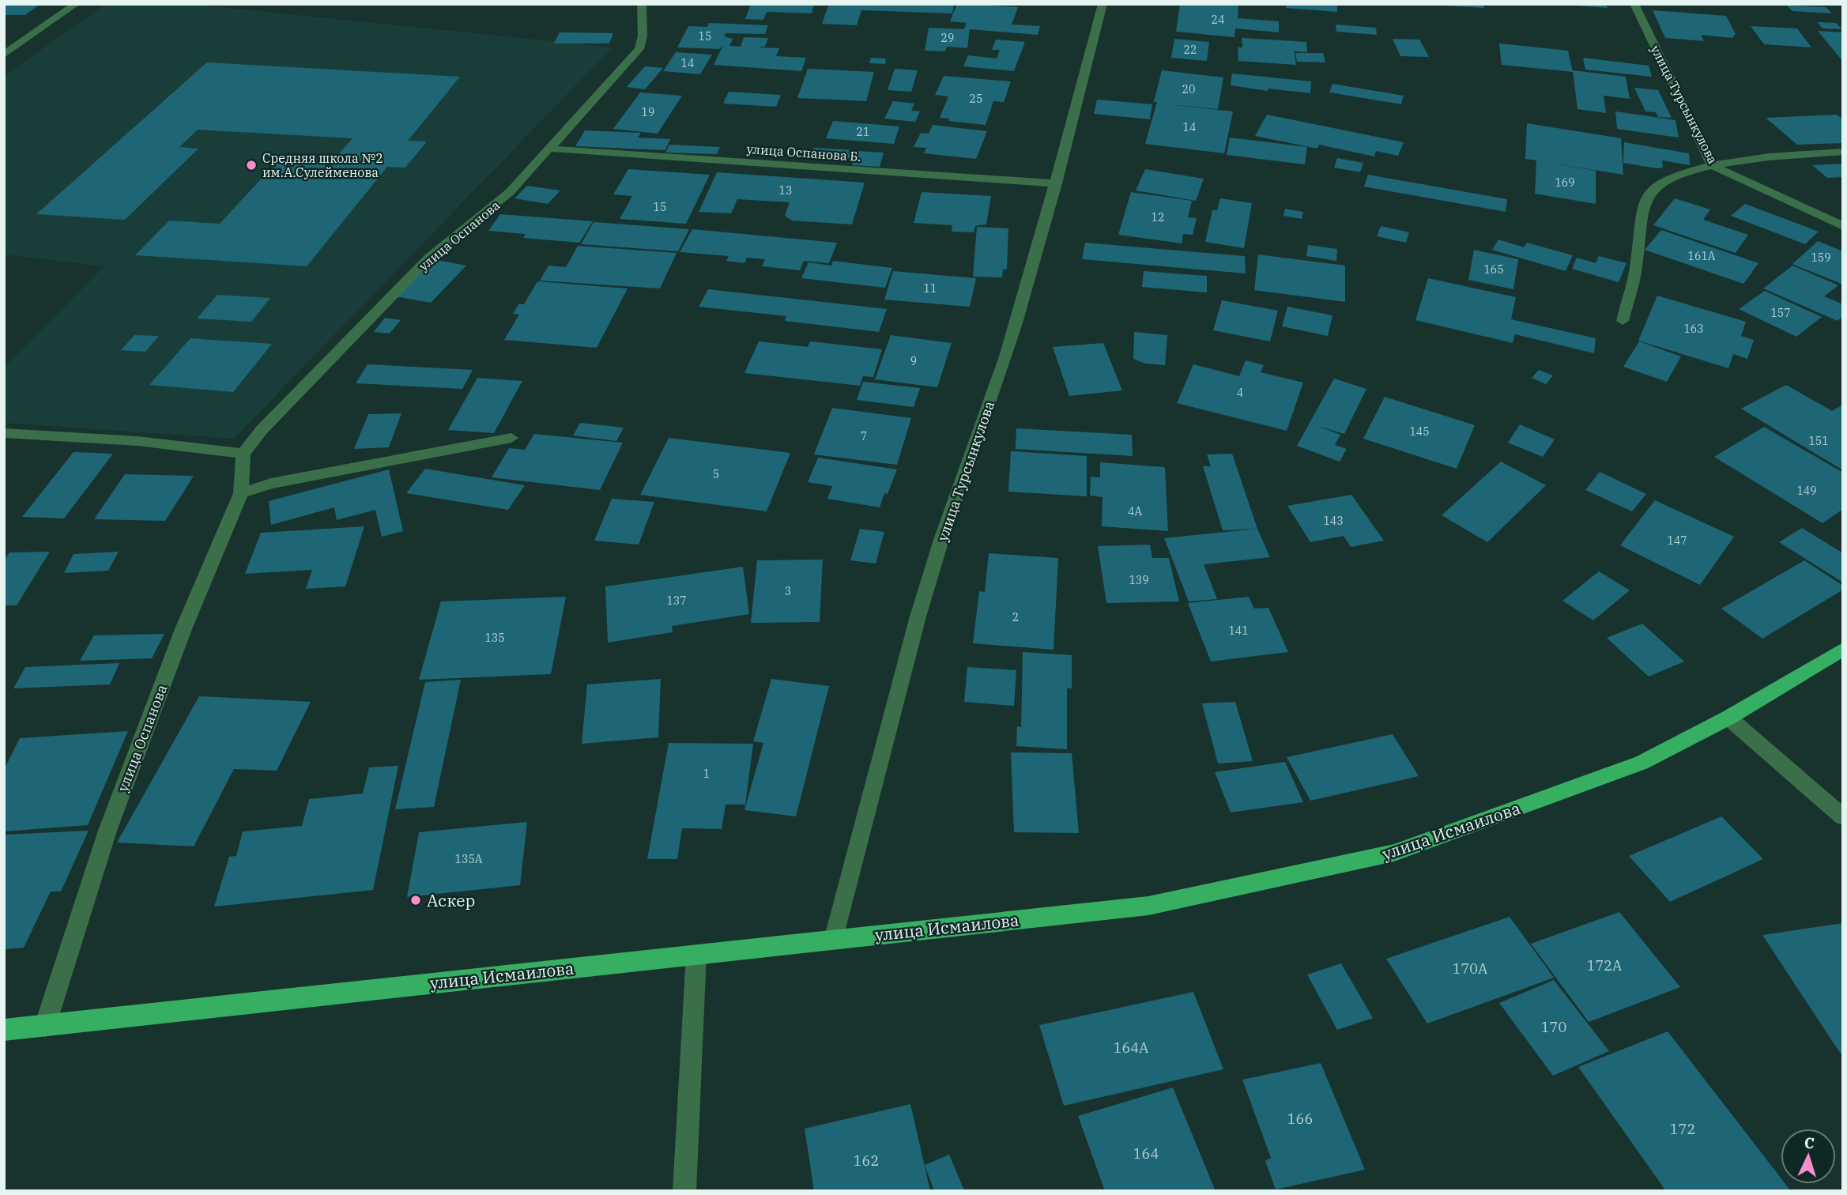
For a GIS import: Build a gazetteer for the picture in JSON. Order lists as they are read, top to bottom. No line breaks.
{"streets":{"main road":["улица Исмаилова"],"street":["улица Турсынкулова","улица Оспанова Б.","улица Оспанова"]},"crossings":[["улица Турсынкулова","улица Оспанова Б."],["улица Турсынкулова","улица Исмаилова"],["улица Оспанова Б.","улица Оспанова"],["улица Оспанова","улица Исмаилова"]],"places":["Средняя школа №2 им.А.Сулейменова","Аскер"],"house_numbers":["24","15","29","22","14","20","25","19","14","21","169","13","15","12","161А","159","165","11","157","163","9","4","145","7","151","5","149","4А","143","147","139","3","137","2","141","135","1","135А","172А","170А","170","164А","166","172","164","162"],"north":"top"}
